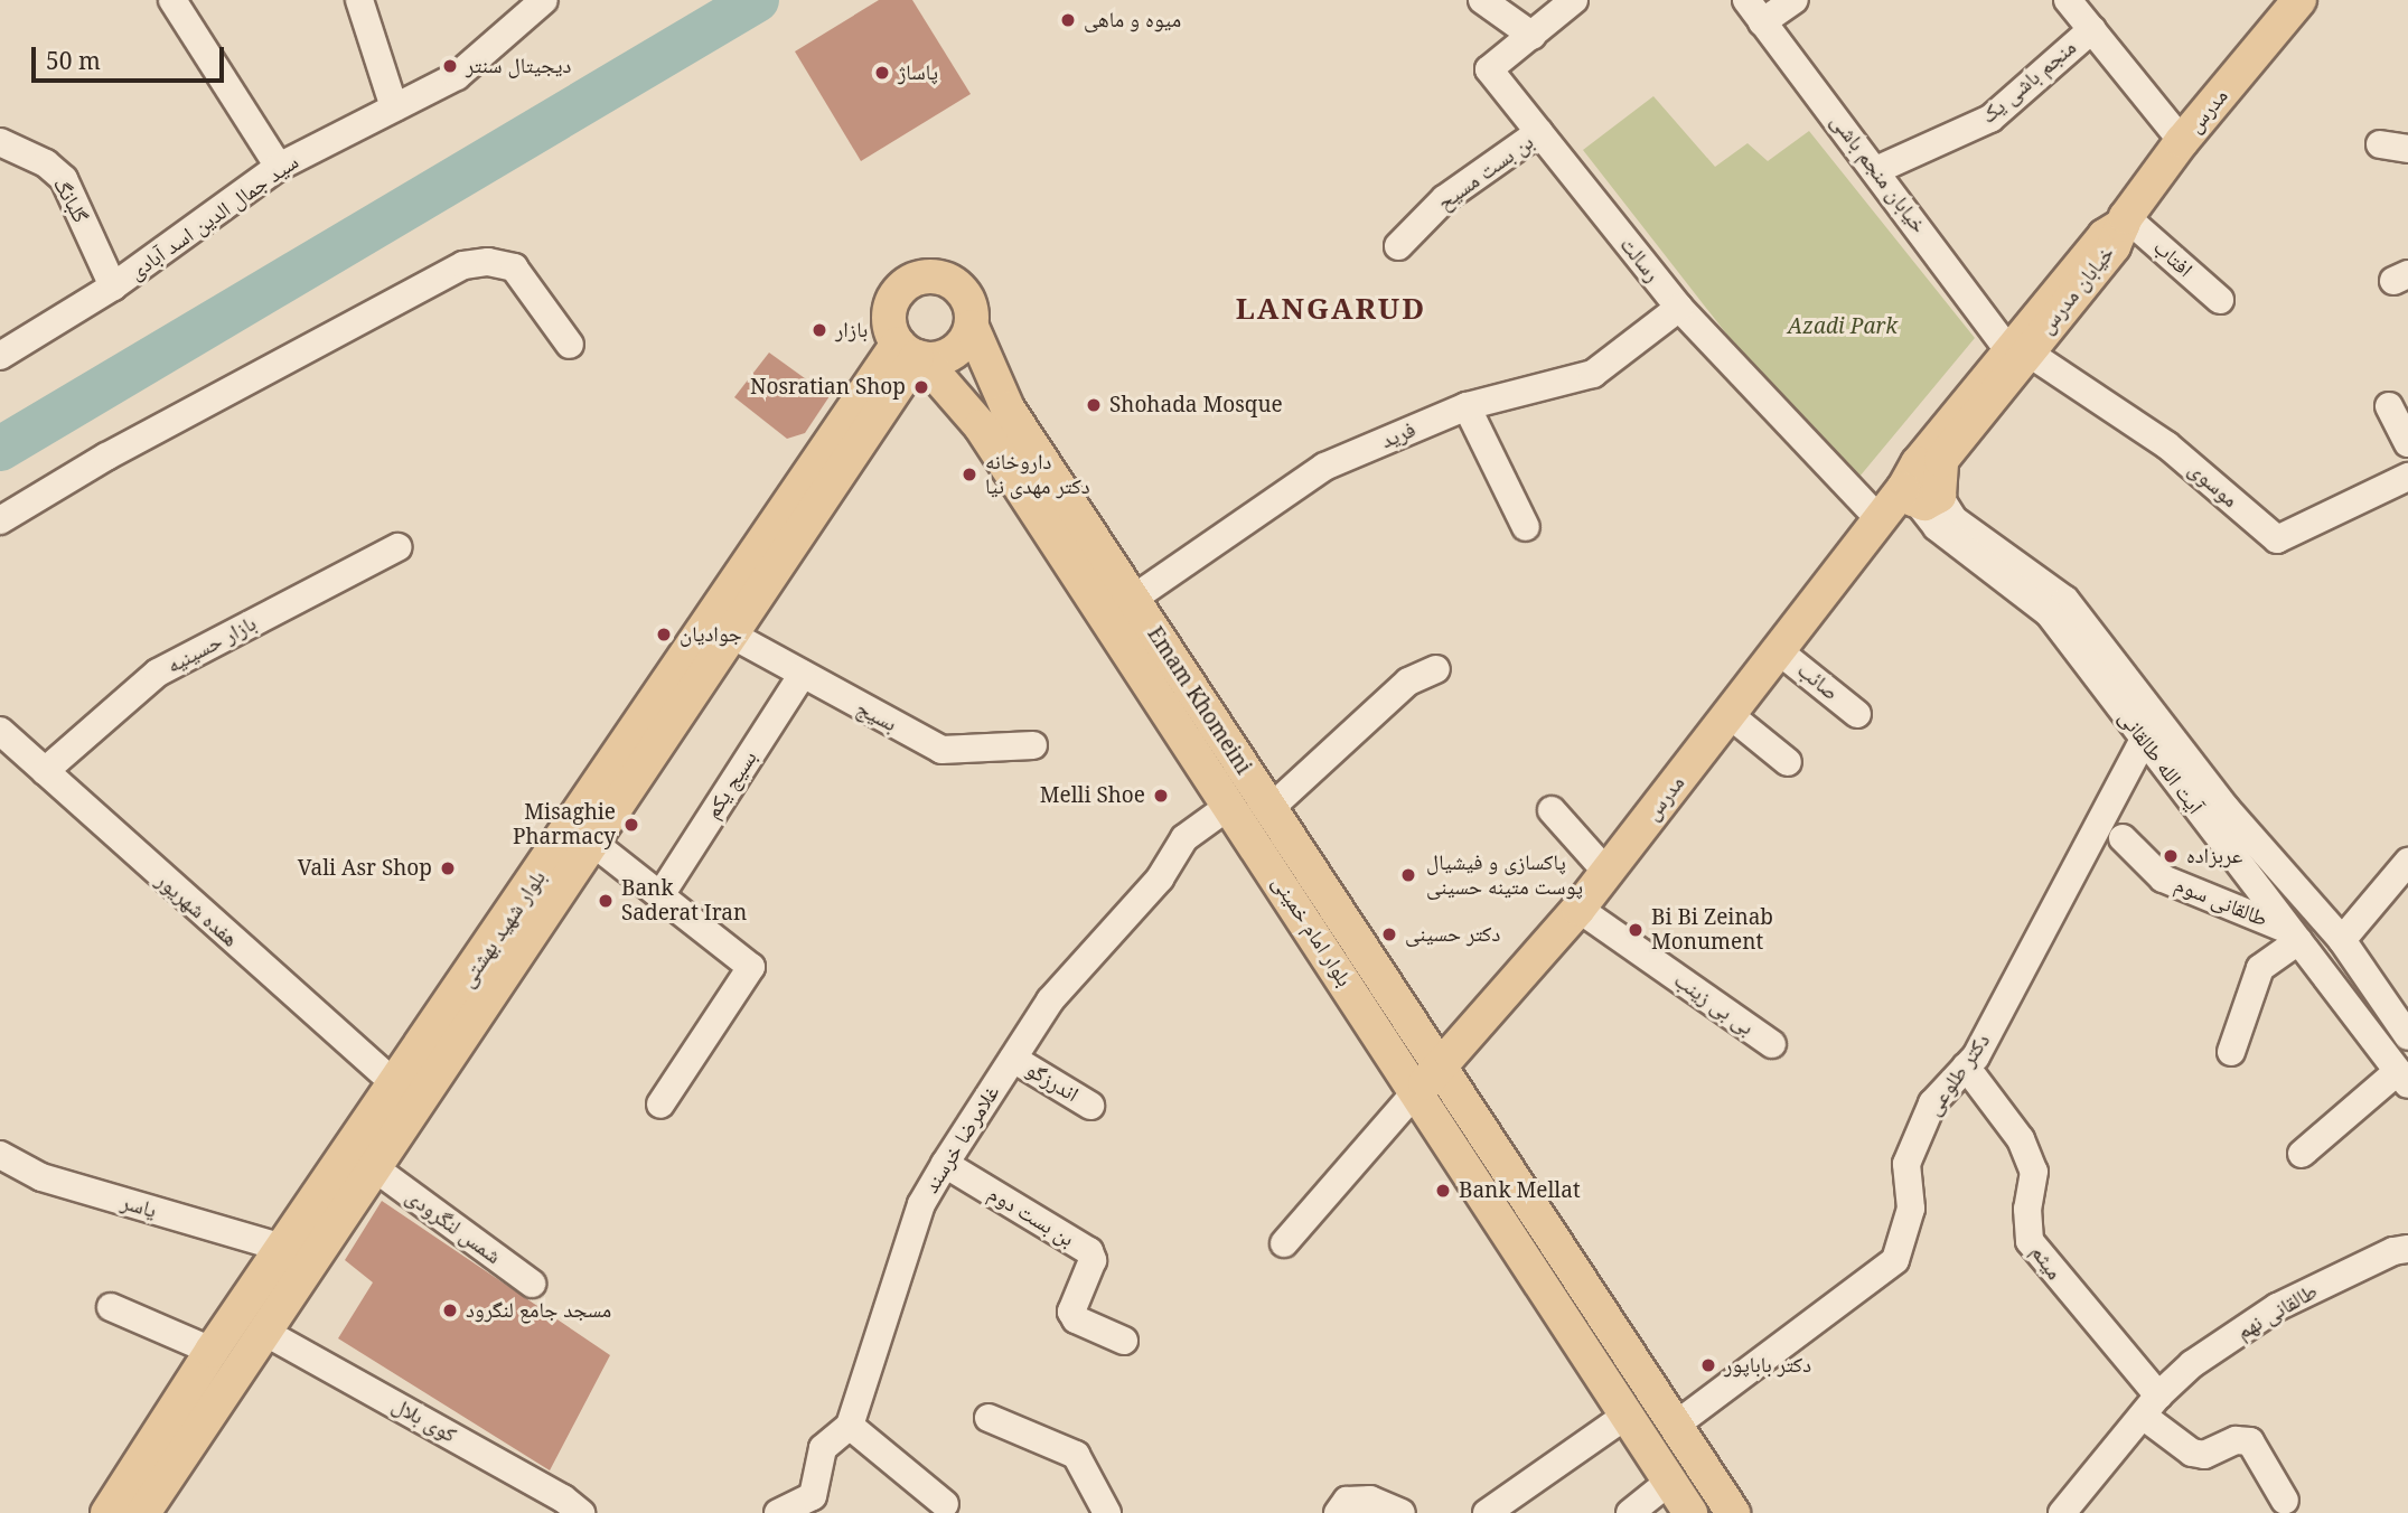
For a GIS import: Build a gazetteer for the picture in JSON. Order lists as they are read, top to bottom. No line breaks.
{"streets":{"main road":["مدرس","خیابان مدرس","Emam Khomeini","بلوار شهید بهشتی","بلوار امام خمینی"],"street":["منجم باشی یک","بن بست مسیح","خیابان منجم باشی","گلبانگ","سید جمال الدین اسد آبادی","افتاب","رسالت","فرید","موسوی","بازار حسینیه","صائب","بسیج","آیت الله طالقانی","بسیج یکم","طالقانی سوم","هفده شهریور","بی بی زینب","دکتر طلوعی","اندرزگو","غلامرضا خرسند","یاسر","بن بست دوم","شمس لنگرودی","میثم","طالقانی نهم","کوی بلال"]},"crossings":[["منجم باشی یک","خیابان منجم باشی"],["مدرس","افتاب"],["مدرس","رسالت"],["مدرس","خیابان مدرس"],["مدرس","صائب"],["مدرس","Emam Khomeini"],["مدرس","آیت الله طالقانی"],["مدرس","بلوار امام خمینی"],["مدرس","بی بی زینب"],["بن بست مسیح","رسالت"],["خیابان منجم باشی","خیابان مدرس"],["خیابان منجم باشی","موسوی"],["گلبانگ","سید جمال الدین اسد آبادی"],["افتاب","خیابان مدرس"],["رسالت","فرید"],["خیابان مدرس","موسوی"],["خیابان مدرس","آیت الله طالقانی"],["فرید","Emam Khomeini"],["بازار حسینیه","هفده شهریور"],["Emam Khomeini","بلوار شهید بهشتی"],["Emam Khomeini","بلوار امام خمینی"],["بسیج","بسیج یکم"],["بسیج","بلوار شهید بهشتی"],["آیت الله طالقانی","طالقانی سوم"],["آیت الله طالقانی","دکتر طلوعی"],["هفده شهریور","بلوار شهید بهشتی"],["بلوار شهید بهشتی","بلوار امام خمینی"],["بلوار شهید بهشتی","یاسر"],["بلوار شهید بهشتی","شمس لنگرودی"],["بلوار شهید بهشتی","کوی بلال"],["بلوار امام خمینی","دکتر طلوعی"],["بلوار امام خمینی","غلامرضا خرسند"],["دکتر طلوعی","میثم"],["اندرزگو","غلامرضا خرسند"],["غلامرضا خرسند","بن بست دوم"],["میثم","طالقانی نهم"]],"districts":["LANGARUD"],"parks":["Azadi Park"],"places":["میوه و ماهی","دیجیتال سنتر","پاساژ","بازار","Nosratian Shop","Shohada Mosque","داروخانه دکتر مهدی نیا","جوادیان","Melli Shoe","Misaghie Pharmacy","عربزاده","Vali Asr Shop","پاکسازی و فیشیال پوست متینه حسینی","Bank Saderat Iran","Bi Bi Zeinab Monument","دکتر حسینی","Bank Mellat","مسجد جامع لنگرود","دکتر باباپور"],"scale_bar":"50 m"}
